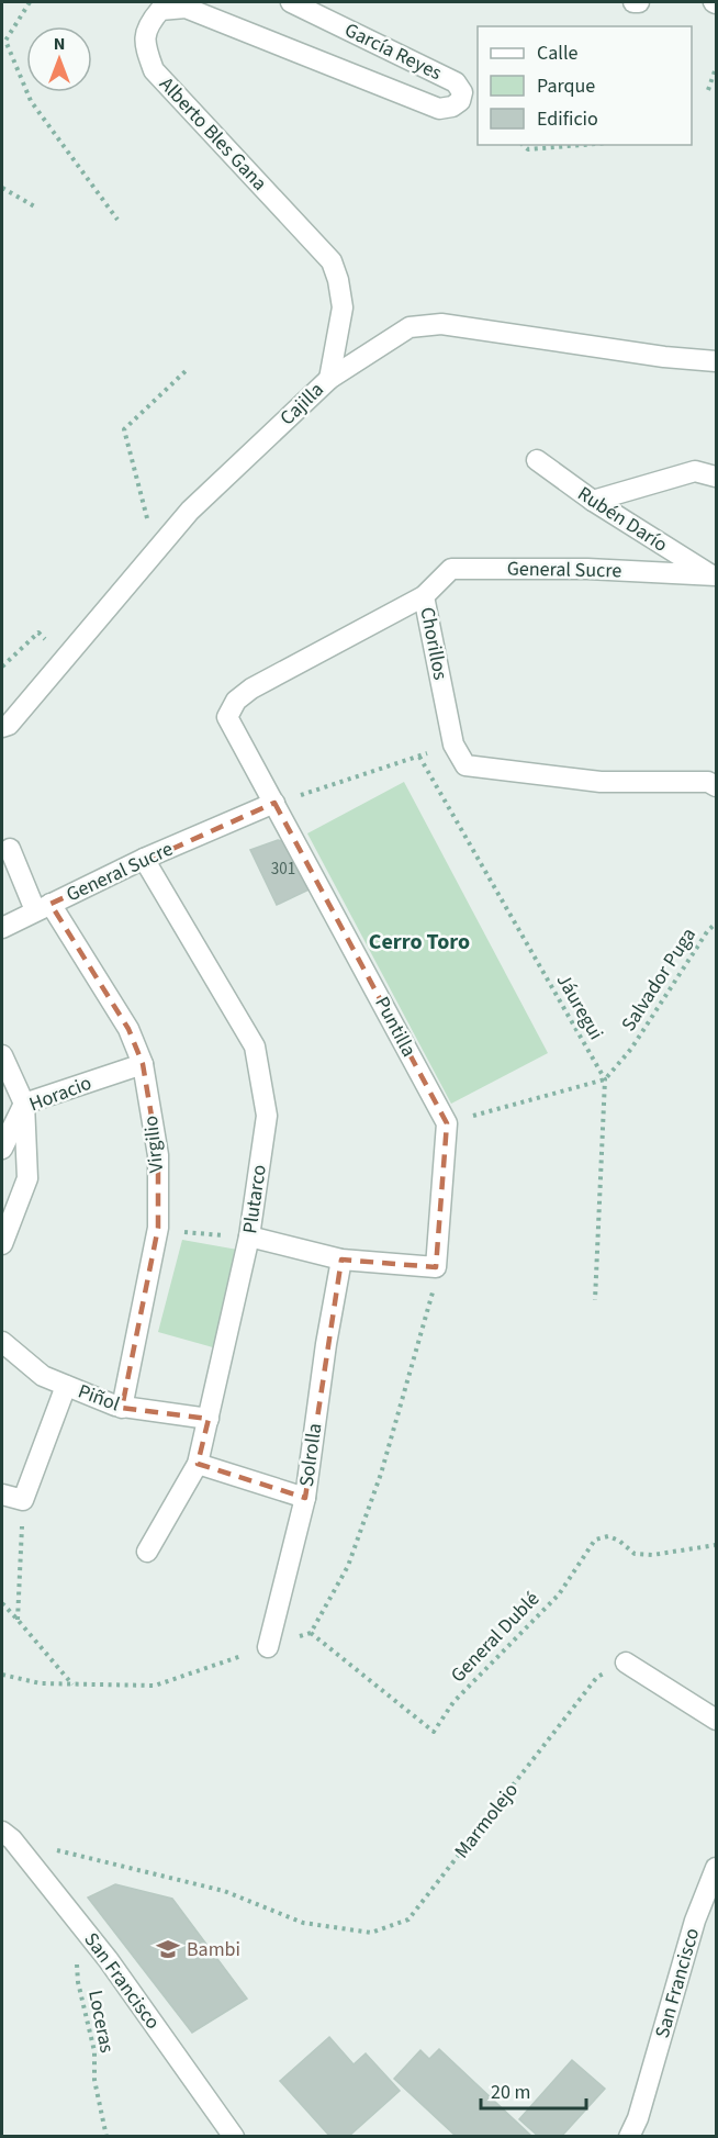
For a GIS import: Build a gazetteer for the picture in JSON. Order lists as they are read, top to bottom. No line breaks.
{"streets":{"street":["García Reyes","Alberto Bles Gana","Cajilla","Rubén Darío","General Sucre","Chorillos","Puntilla","Horacio","Virgilio","Plutarco","Piñol","Solrolla","San Francisco"],"path":["Salvador Puga","Jáuregui","General Dublé","Marmolejo","Loceras"]},"crossings":[["García Reyes","Alberto Bles Gana"],["Alberto Bles Gana","Cajilla"],["Rubén Darío","General Sucre"],["General Sucre","Chorillos"],["General Sucre","Puntilla"],["General Sucre","Virgilio"],["General Sucre","Plutarco"],["Chorillos","Puntilla"],["Salvador Puga","Jáuregui"],["Horacio","Virgilio"],["Virgilio","Piñol"],["Plutarco","Piñol"],["Marmolejo","San Francisco"]],"districts":["Cerro Toro"],"places":{"school or university":["Bambi"]},"house_numbers":["301"],"legend":["Calle","Parque","Edificio"],"scale_bar":"20 m","north":"top"}
